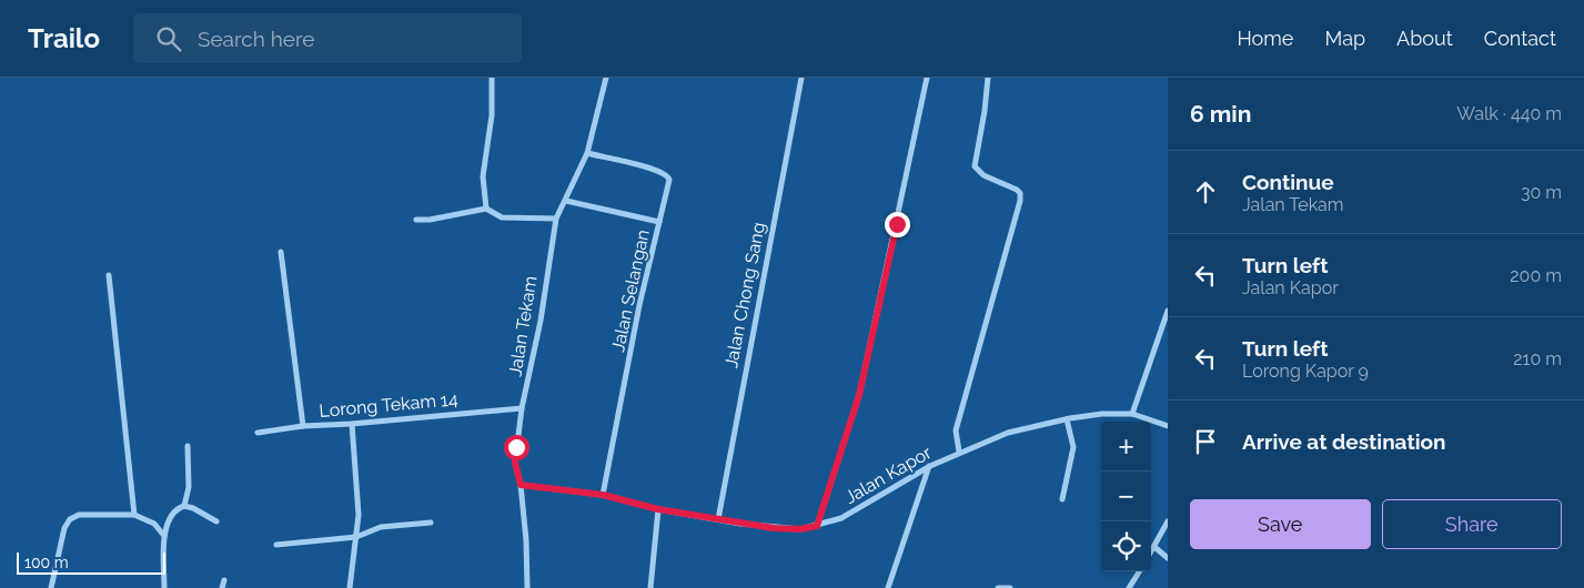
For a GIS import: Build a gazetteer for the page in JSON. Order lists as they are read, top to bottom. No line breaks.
{"streets":{"street":["Jalan Selangan","Jalan Chong Sang","Jalan Tekam","Lorong Tekam 14","Jalan Kapor"]},"crossings":[["Jalan Selangan","Jalan Tekam"],["Jalan Selangan","Jalan Kapor"],["Jalan Chong Sang","Jalan Kapor"],["Jalan Tekam","Lorong Tekam 14"],["Jalan Tekam","Jalan Kapor"]],"scale_bar":"100 m","page":{"header":"Trailo","search":"Search here","nav":["Home","Map","About","Contact"],"heading":["6 min","Walk · 440 m"],"list":[["Continue","Jalan Tekam","30 m"],["Turn left","Jalan Kapor","200 m"],["Turn left","Lorong Kapor 9","210 m"],"Arrive at destination"],"map_buttons":["+","−"],"buttons":["Save","Share"],"scale":"100 m"}}
